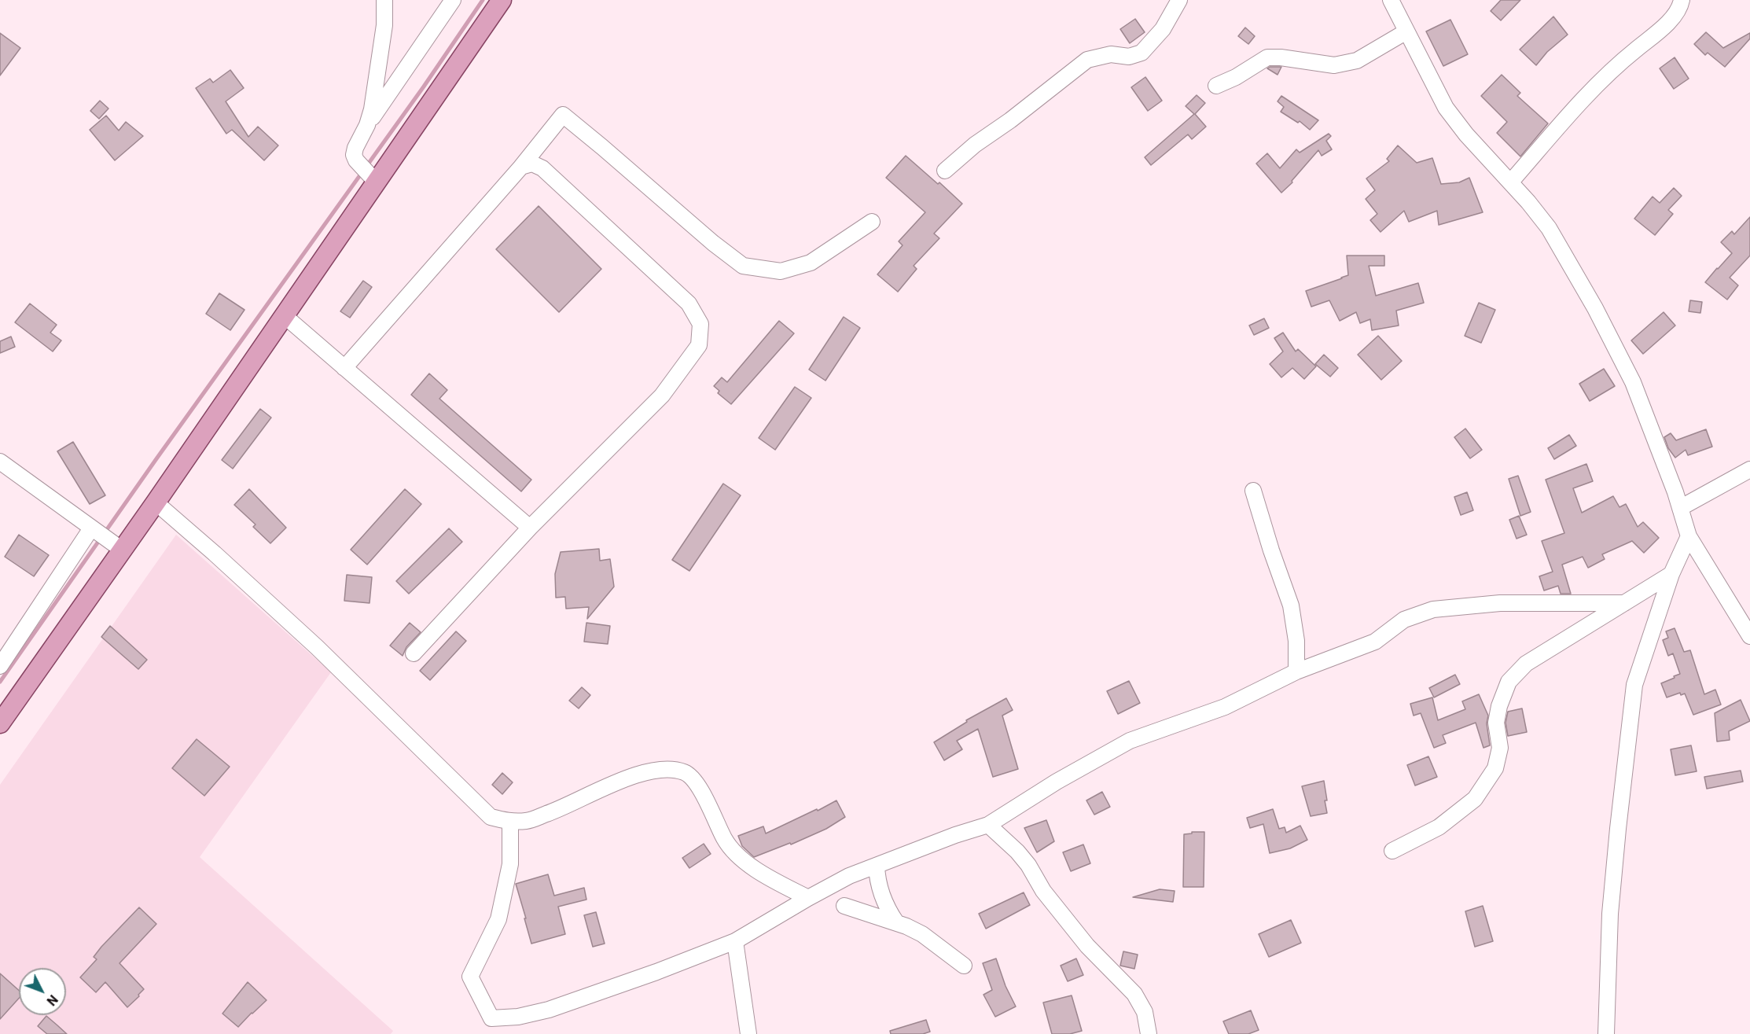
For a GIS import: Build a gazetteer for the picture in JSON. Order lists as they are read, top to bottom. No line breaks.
{"north":"bottom right"}
